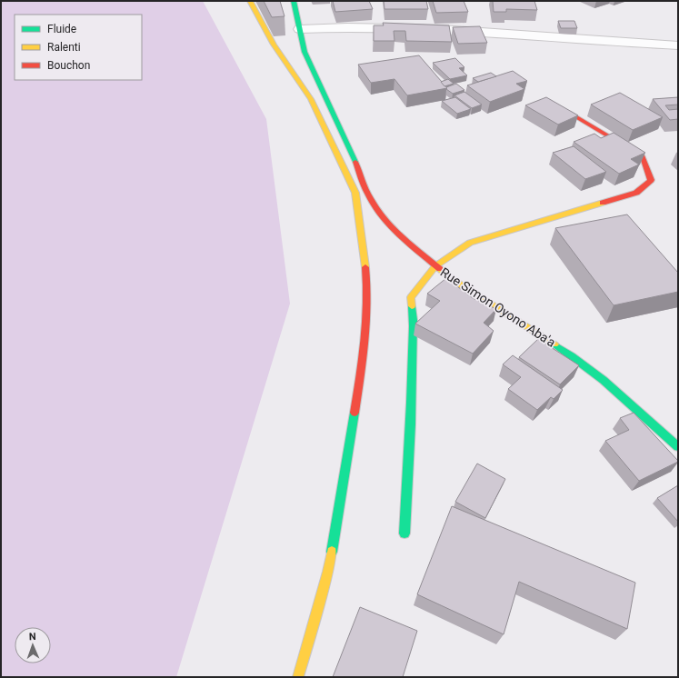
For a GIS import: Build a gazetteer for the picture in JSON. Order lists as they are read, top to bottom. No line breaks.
{"streets":{"street":["Rue Simon Oyono Aba'a"]},"legend":["Fluide","Ralenti","Bouchon"],"north":"top"}
